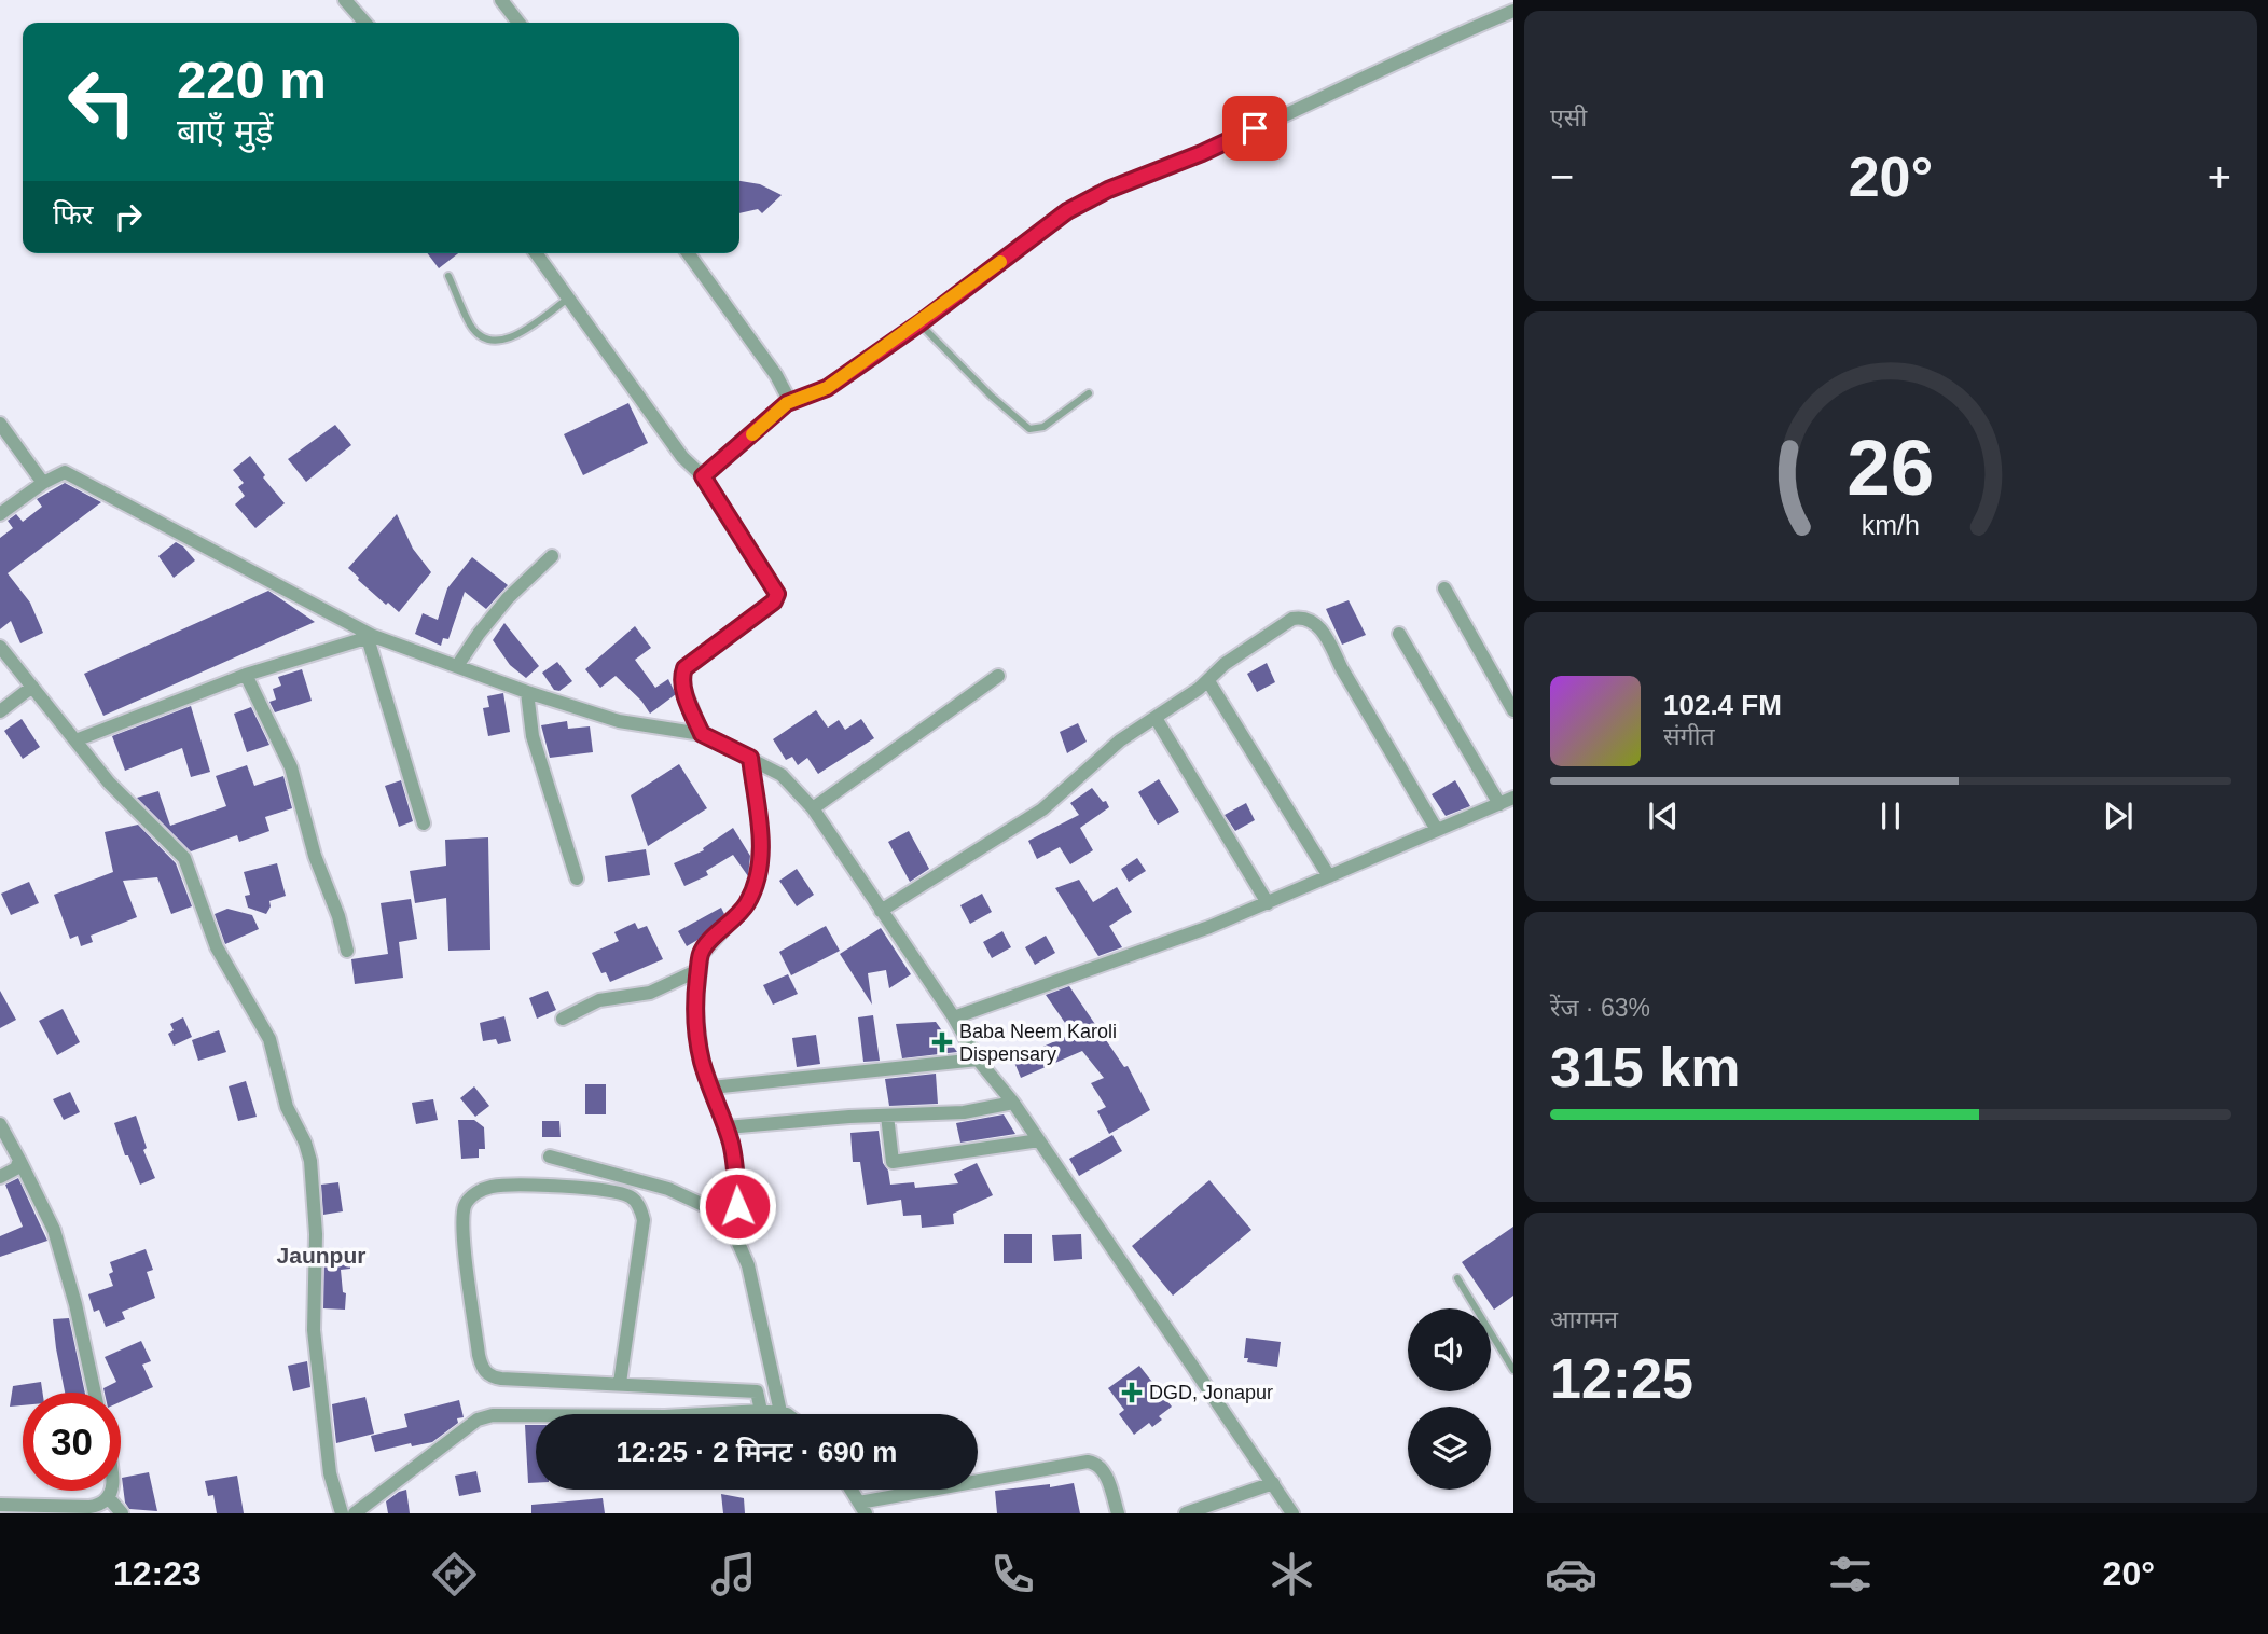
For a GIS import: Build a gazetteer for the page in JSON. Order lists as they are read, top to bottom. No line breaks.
{"districts":["Jaunpur"],"places":{"health":["Baba Neem Karoli Dispensary","DGD, Jonapur"]},"page":{"tile":["एसी",["रेंज · 63%","315 km"],["आगमन","12:25"]],"turn":["220 m","बाएँ मुड़ें"],"heat":["−","20°","+"],"then":"फिर","song":["102.4 FM","संगीत"],"limit":"30","trip":"12:25 · 2 मिनट · 690 m","tabs":["12:23","20°"],"gauge":["26","km/h"]}}
